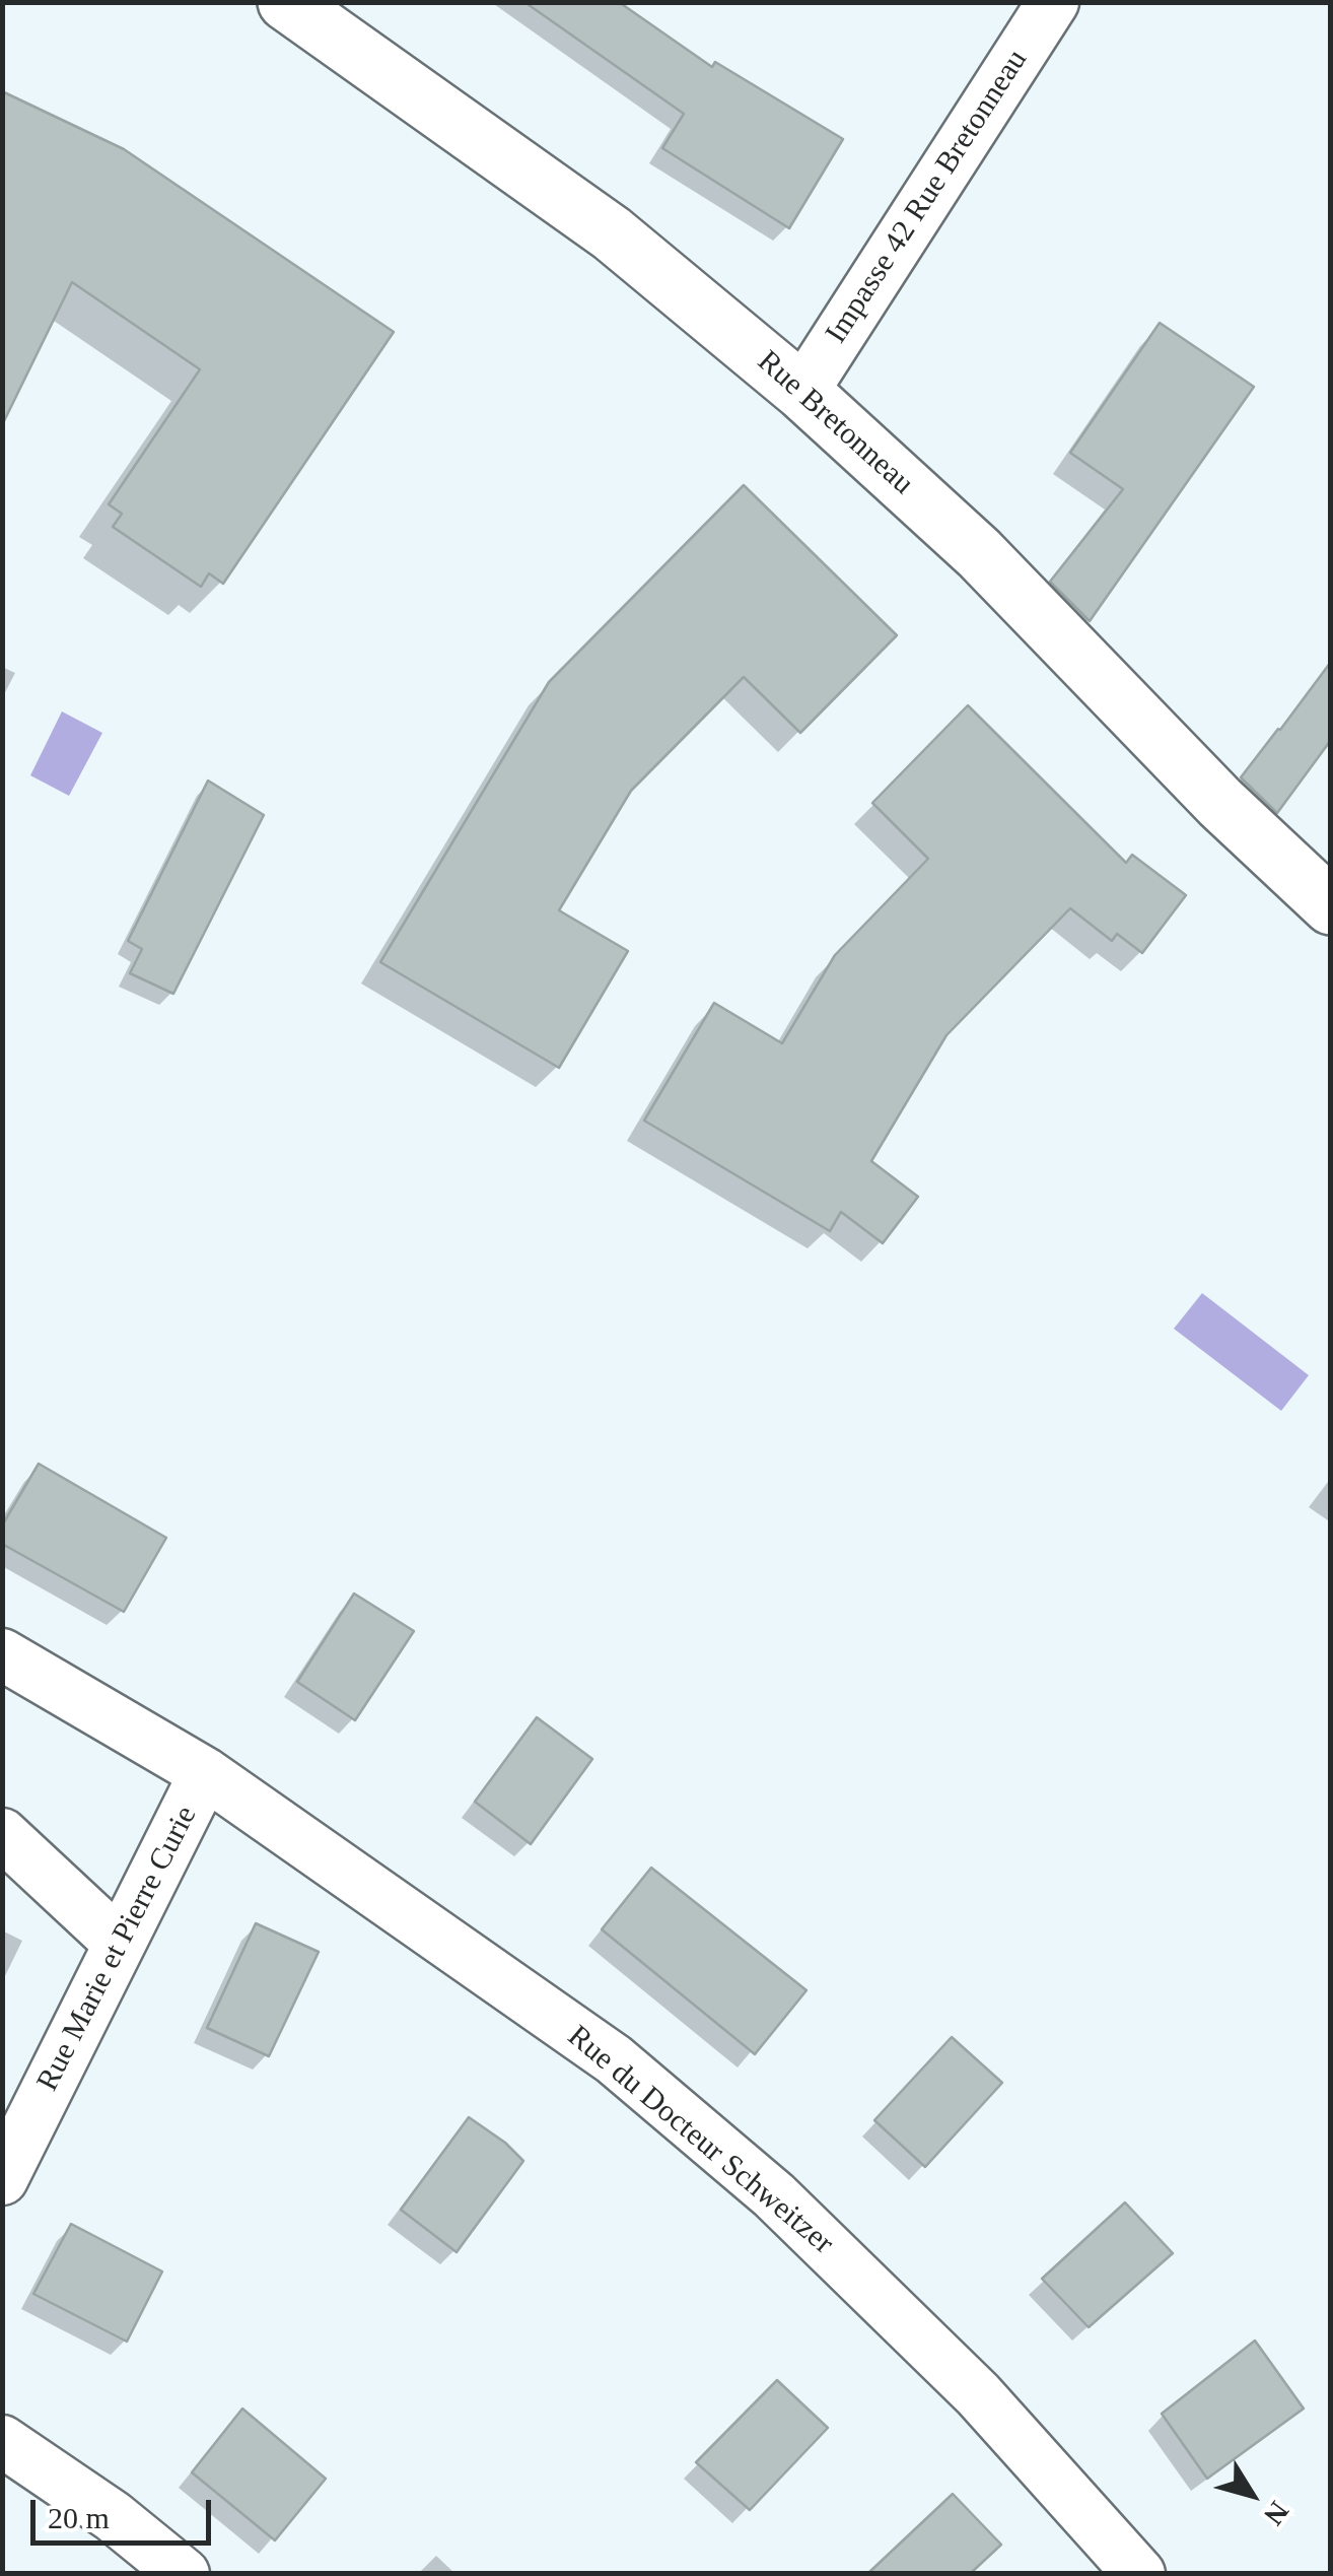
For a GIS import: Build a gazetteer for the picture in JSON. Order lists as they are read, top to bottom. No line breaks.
{"streets":{"street":["Impasse 42 Rue Bretonneau","Rue Bretonneau","Rue Marie et Pierre Curie","Rue du Docteur Schweitzer"]},"crossings":[["Impasse 42 Rue Bretonneau","Rue Bretonneau"],["Rue Marie et Pierre Curie","Rue du Docteur Schweitzer"]],"scale_bar":"20 m","north":"bottom right"}
